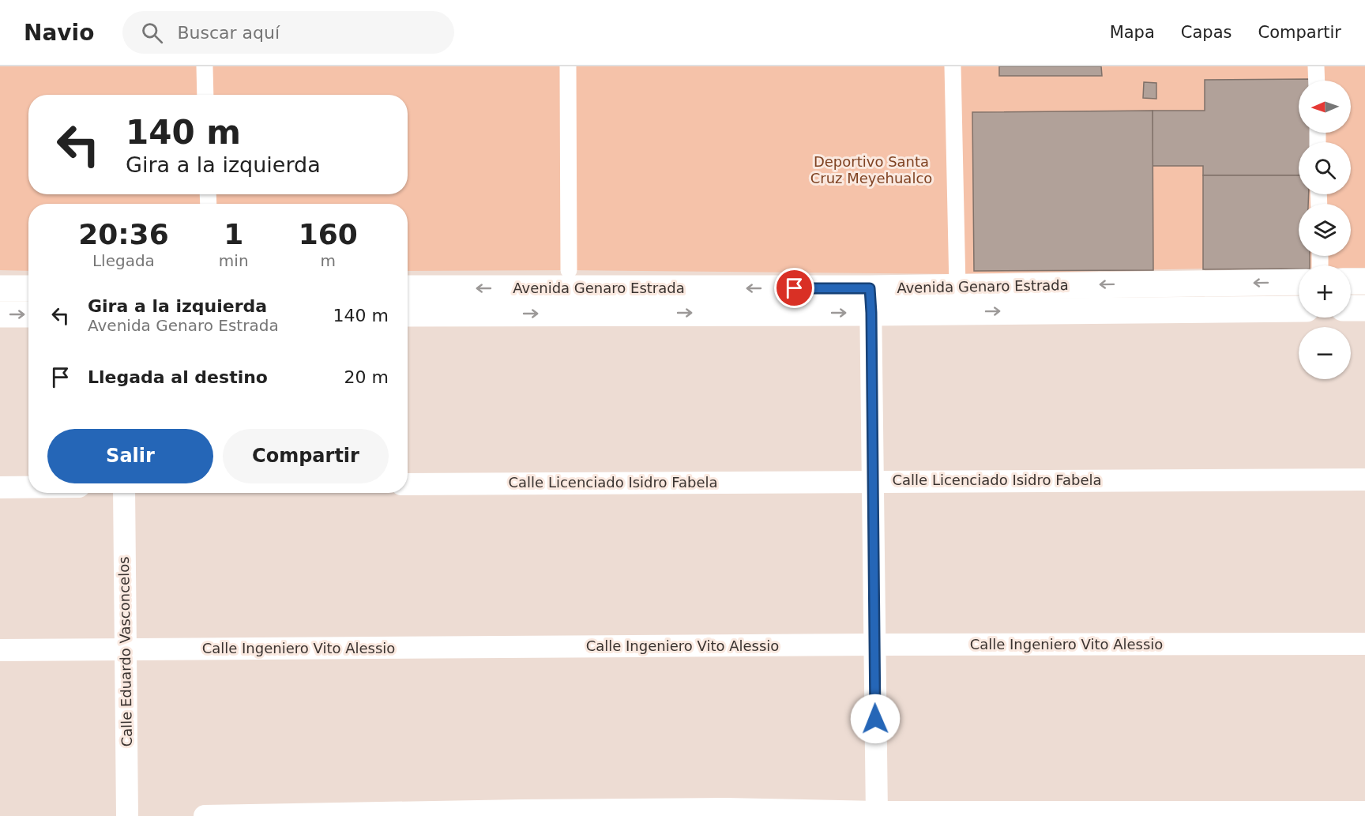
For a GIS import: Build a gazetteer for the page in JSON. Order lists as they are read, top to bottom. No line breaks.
{"streets":{"street":["Avenida Genaro Estrada","Calle Licenciado Isidro Fabela","Calle Ingeniero Vito Alessio","Calle Eduardo Vasconcelos"]},"crossings":[["Calle Ingeniero Vito Alessio","Calle Eduardo Vasconcelos"]],"parks":["Deportivo Santa Cruz Meyehualco"],"north":"left","page":{"header":"Navio","search":"Buscar aquí","nav":["Mapa","Capas","Compartir"],"map_buttons":["+","−"],"turn":["140 m","Gira a la izquierda"],"eta":["20:36","Llegada","1","min","160","m"],"list":[{"name":"Gira a la izquierda","note":"Avenida Genaro Estrada","value":"140 m"},{"name":"Llegada al destino","value":"20 m"}],"buttons":["Salir","Compartir"]}}
